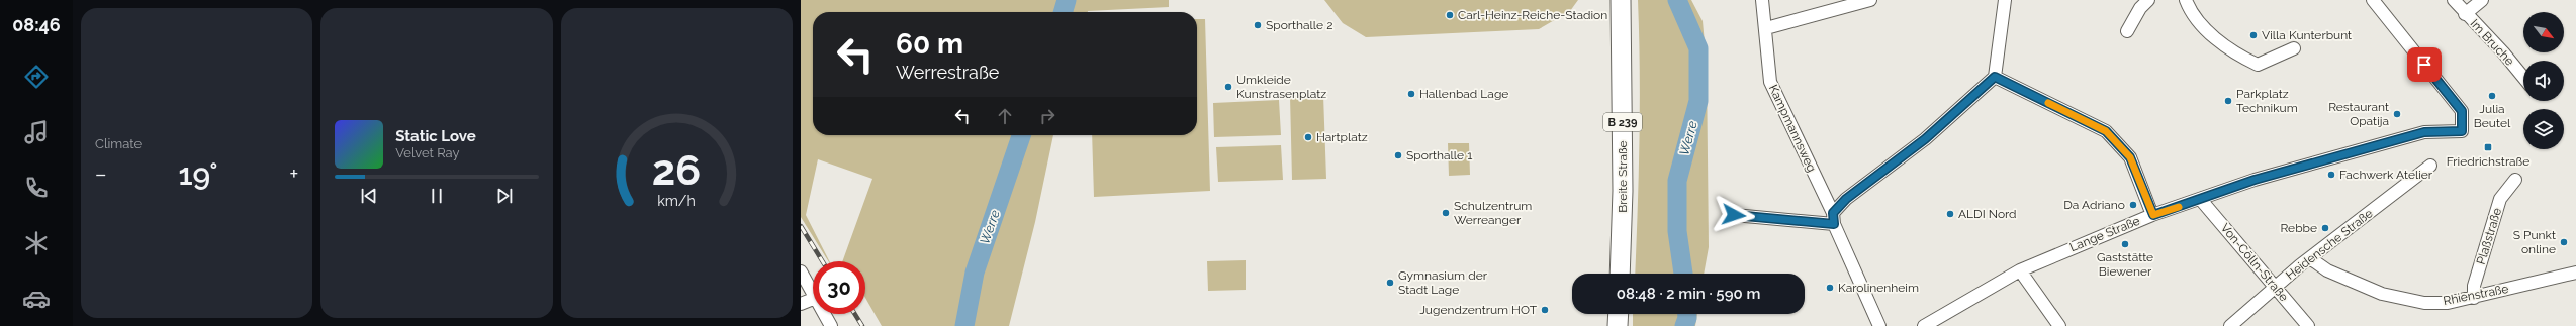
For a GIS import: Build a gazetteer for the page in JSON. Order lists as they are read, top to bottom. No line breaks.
{"streets":{"main road":["B 239","Breite Straße"],"street":["Im Bruche","Kampmannsweg","Lange Straße","Plaßstraße","Heidensche Straße","Von-Cölln-Straße","Rhienstraße"]},"crossings":[["Lange Straße","Von-Cölln-Straße"],["Plaßstraße","Rhienstraße"],["Heidensche Straße","Von-Cölln-Straße"],["Heidensche Straße","Rhienstraße"]],"water":["Werre"],"places":{"other":["Carl-Heinz-Reiche-Stadion","Sporthalle 2","Villa Kunterbunt","Umkleide Kunstrasenplatz","Hallenbad Lage","Julia Beutel","Parkplatz Technikum","Restaurant Opatija","Hartplatz","Sporthalle 1","Fachwerk Atelier","Da Adriano","Schulzentrum Werreanger","ALDI Nord","Rebbe","S Punkt online","Gaststätte Biewener","Gymnasium der Stadt Lage","Karolinenheim","Jugendzentrum HOT"],"transit":["Friedrichstraße"]},"north":"bottom right","page":{"tabs":"08:46","tile":"Climate","turn":["60 m","Werrestraße"],"song":["Static Love","Velvet Ray"],"heat":["−","19°","+"],"limit":"30","trip":"08:48 · 2 min · 590 m","gauge":["26","km/h"]}}
